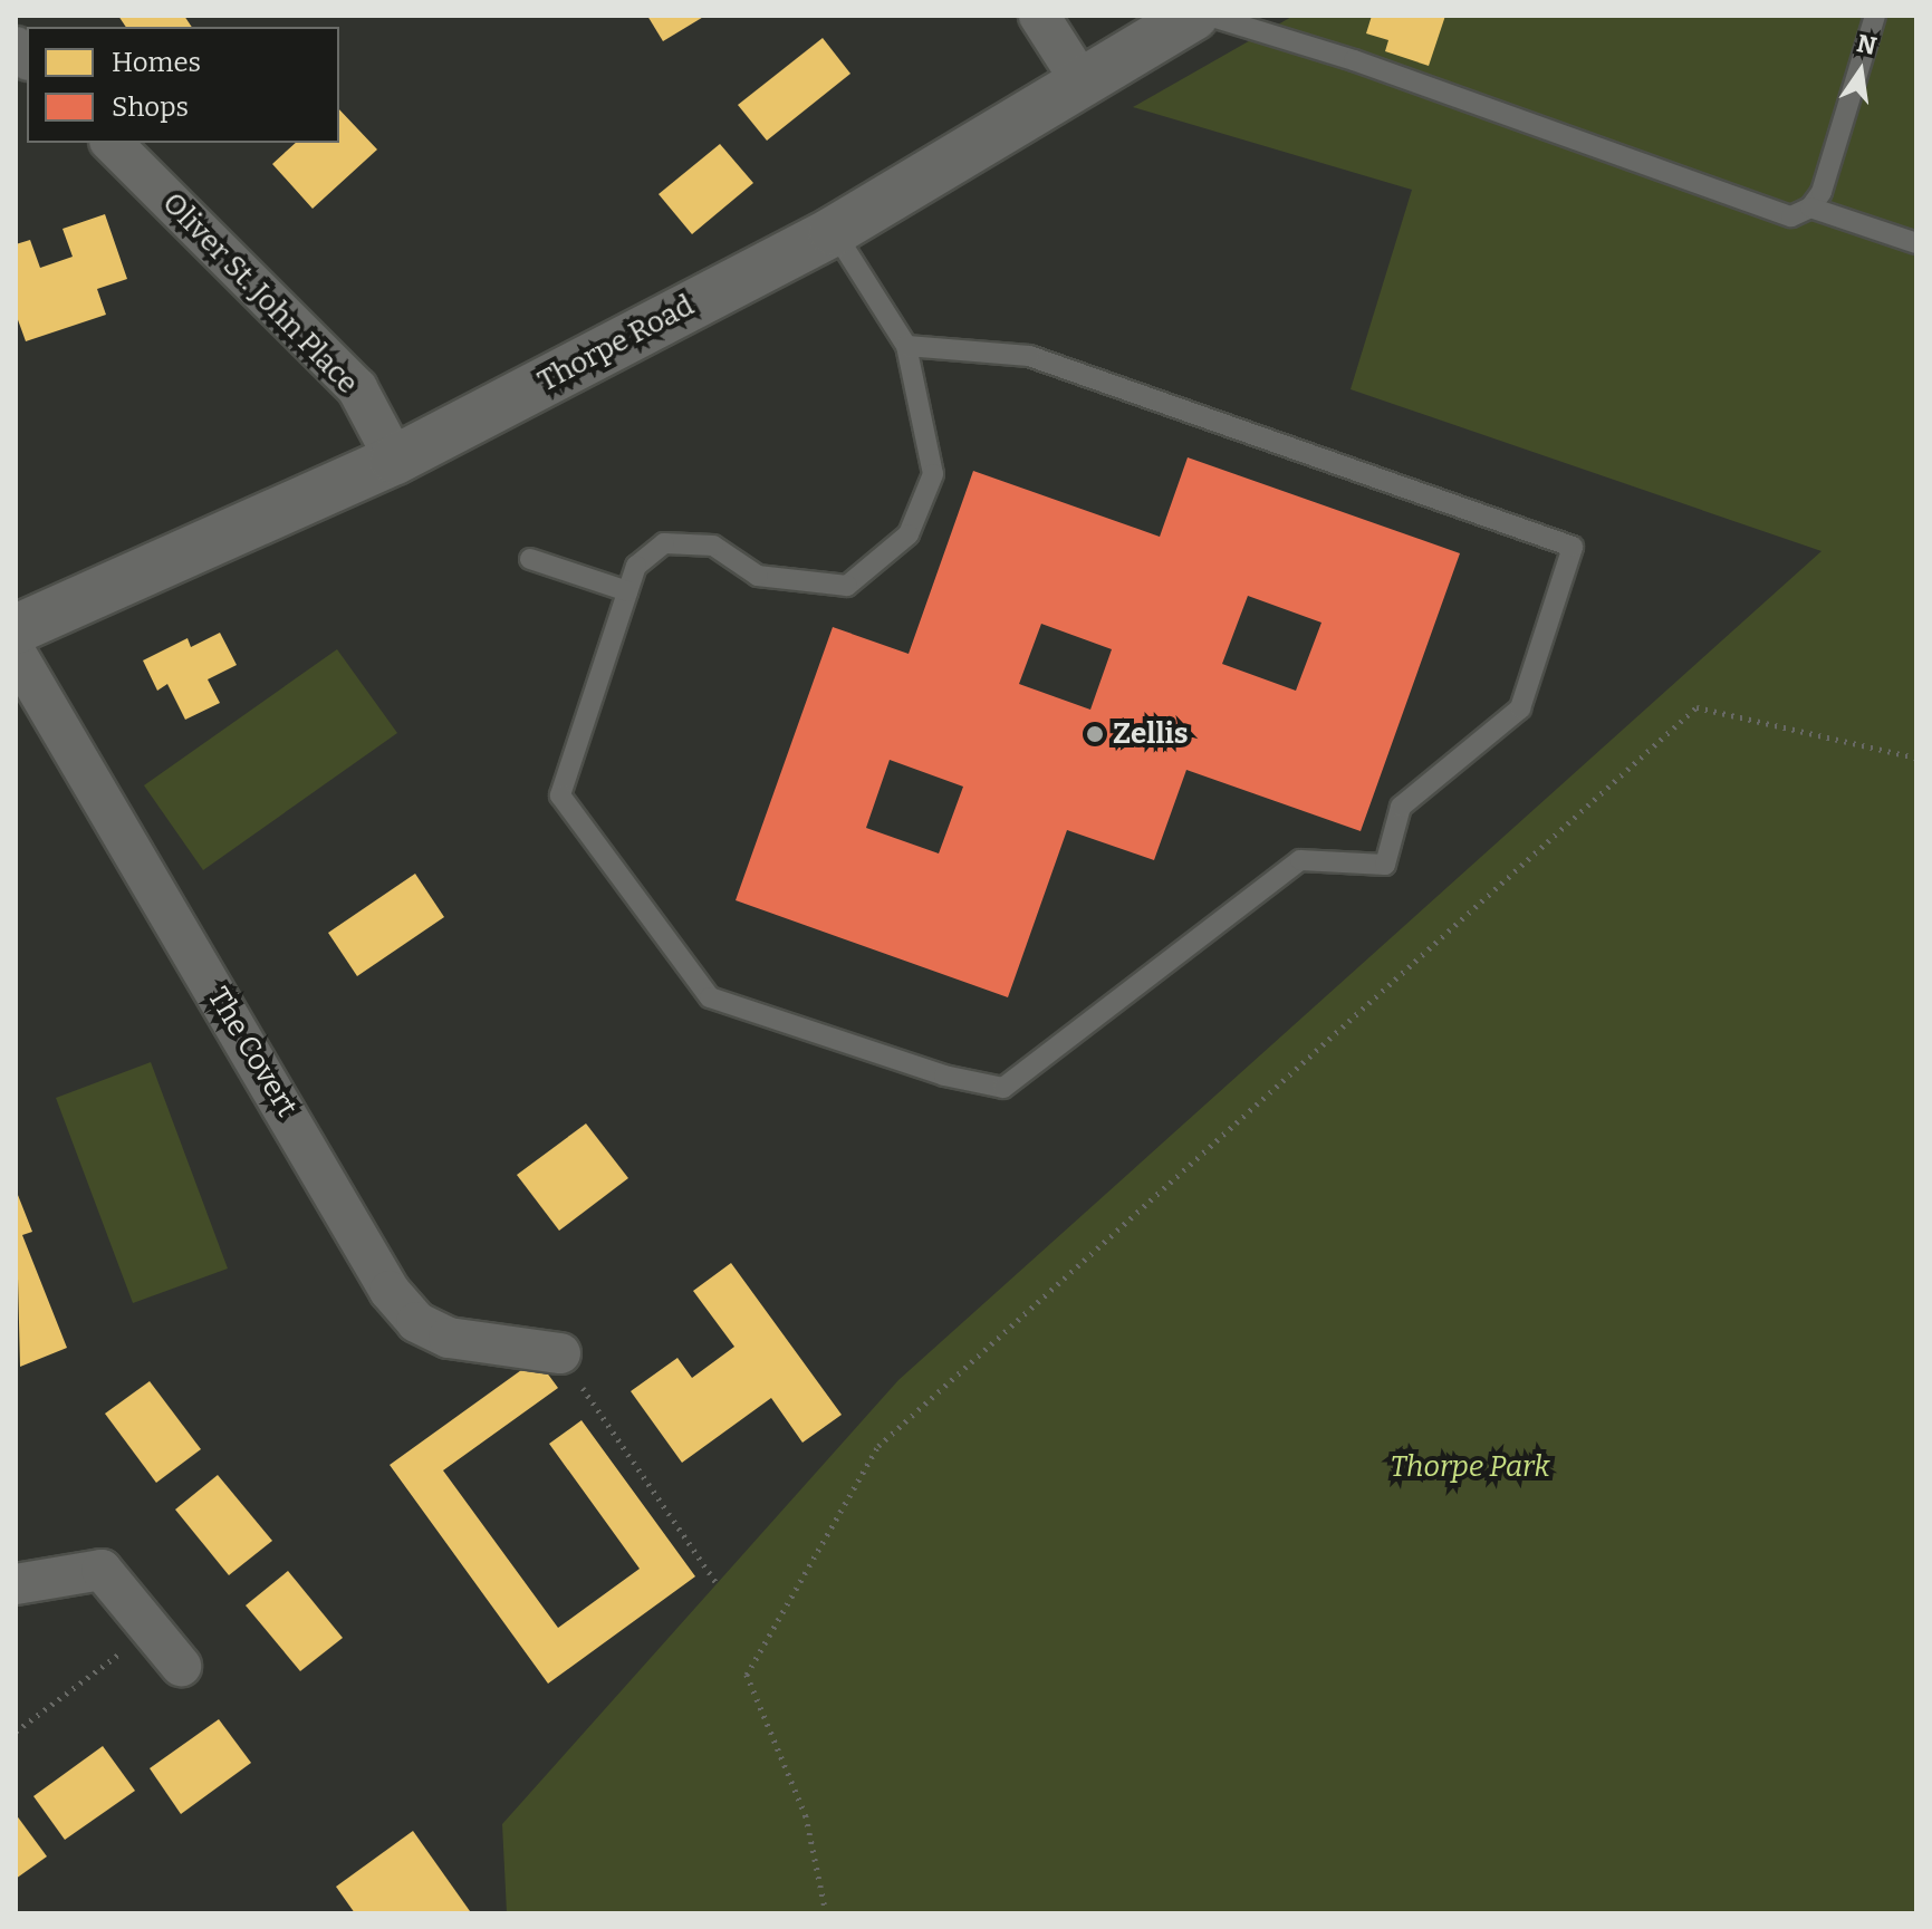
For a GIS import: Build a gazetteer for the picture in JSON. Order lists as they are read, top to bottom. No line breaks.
{"streets":{"street":["Oliver St. John Place","Thorpe Road","The Covert"]},"crossings":[["Oliver St. John Place","Thorpe Road"]],"parks":["Thorpe Park"],"places":["Zellis"],"legend":["Homes","Shops"],"north":"top"}
